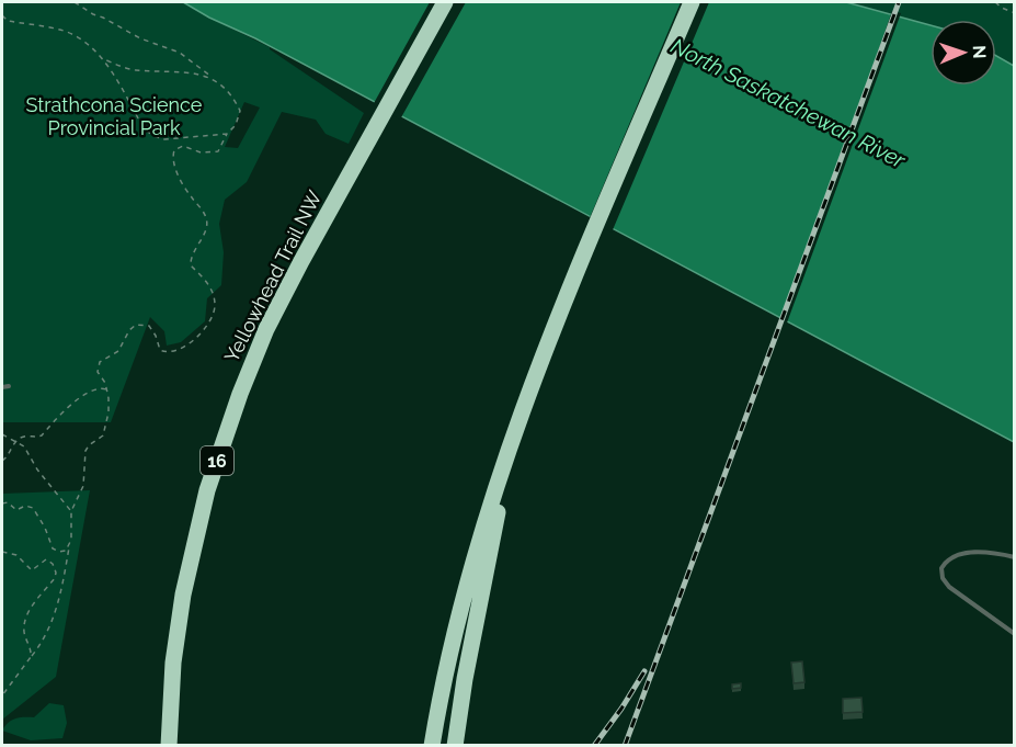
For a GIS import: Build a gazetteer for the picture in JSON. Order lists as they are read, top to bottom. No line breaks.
{"streets":{"highway":["Yellowhead Trail NW","16"]},"water":["North Saskatchewan River"],"parks":["Strathcona Science Provincial Park"],"north":"right"}
